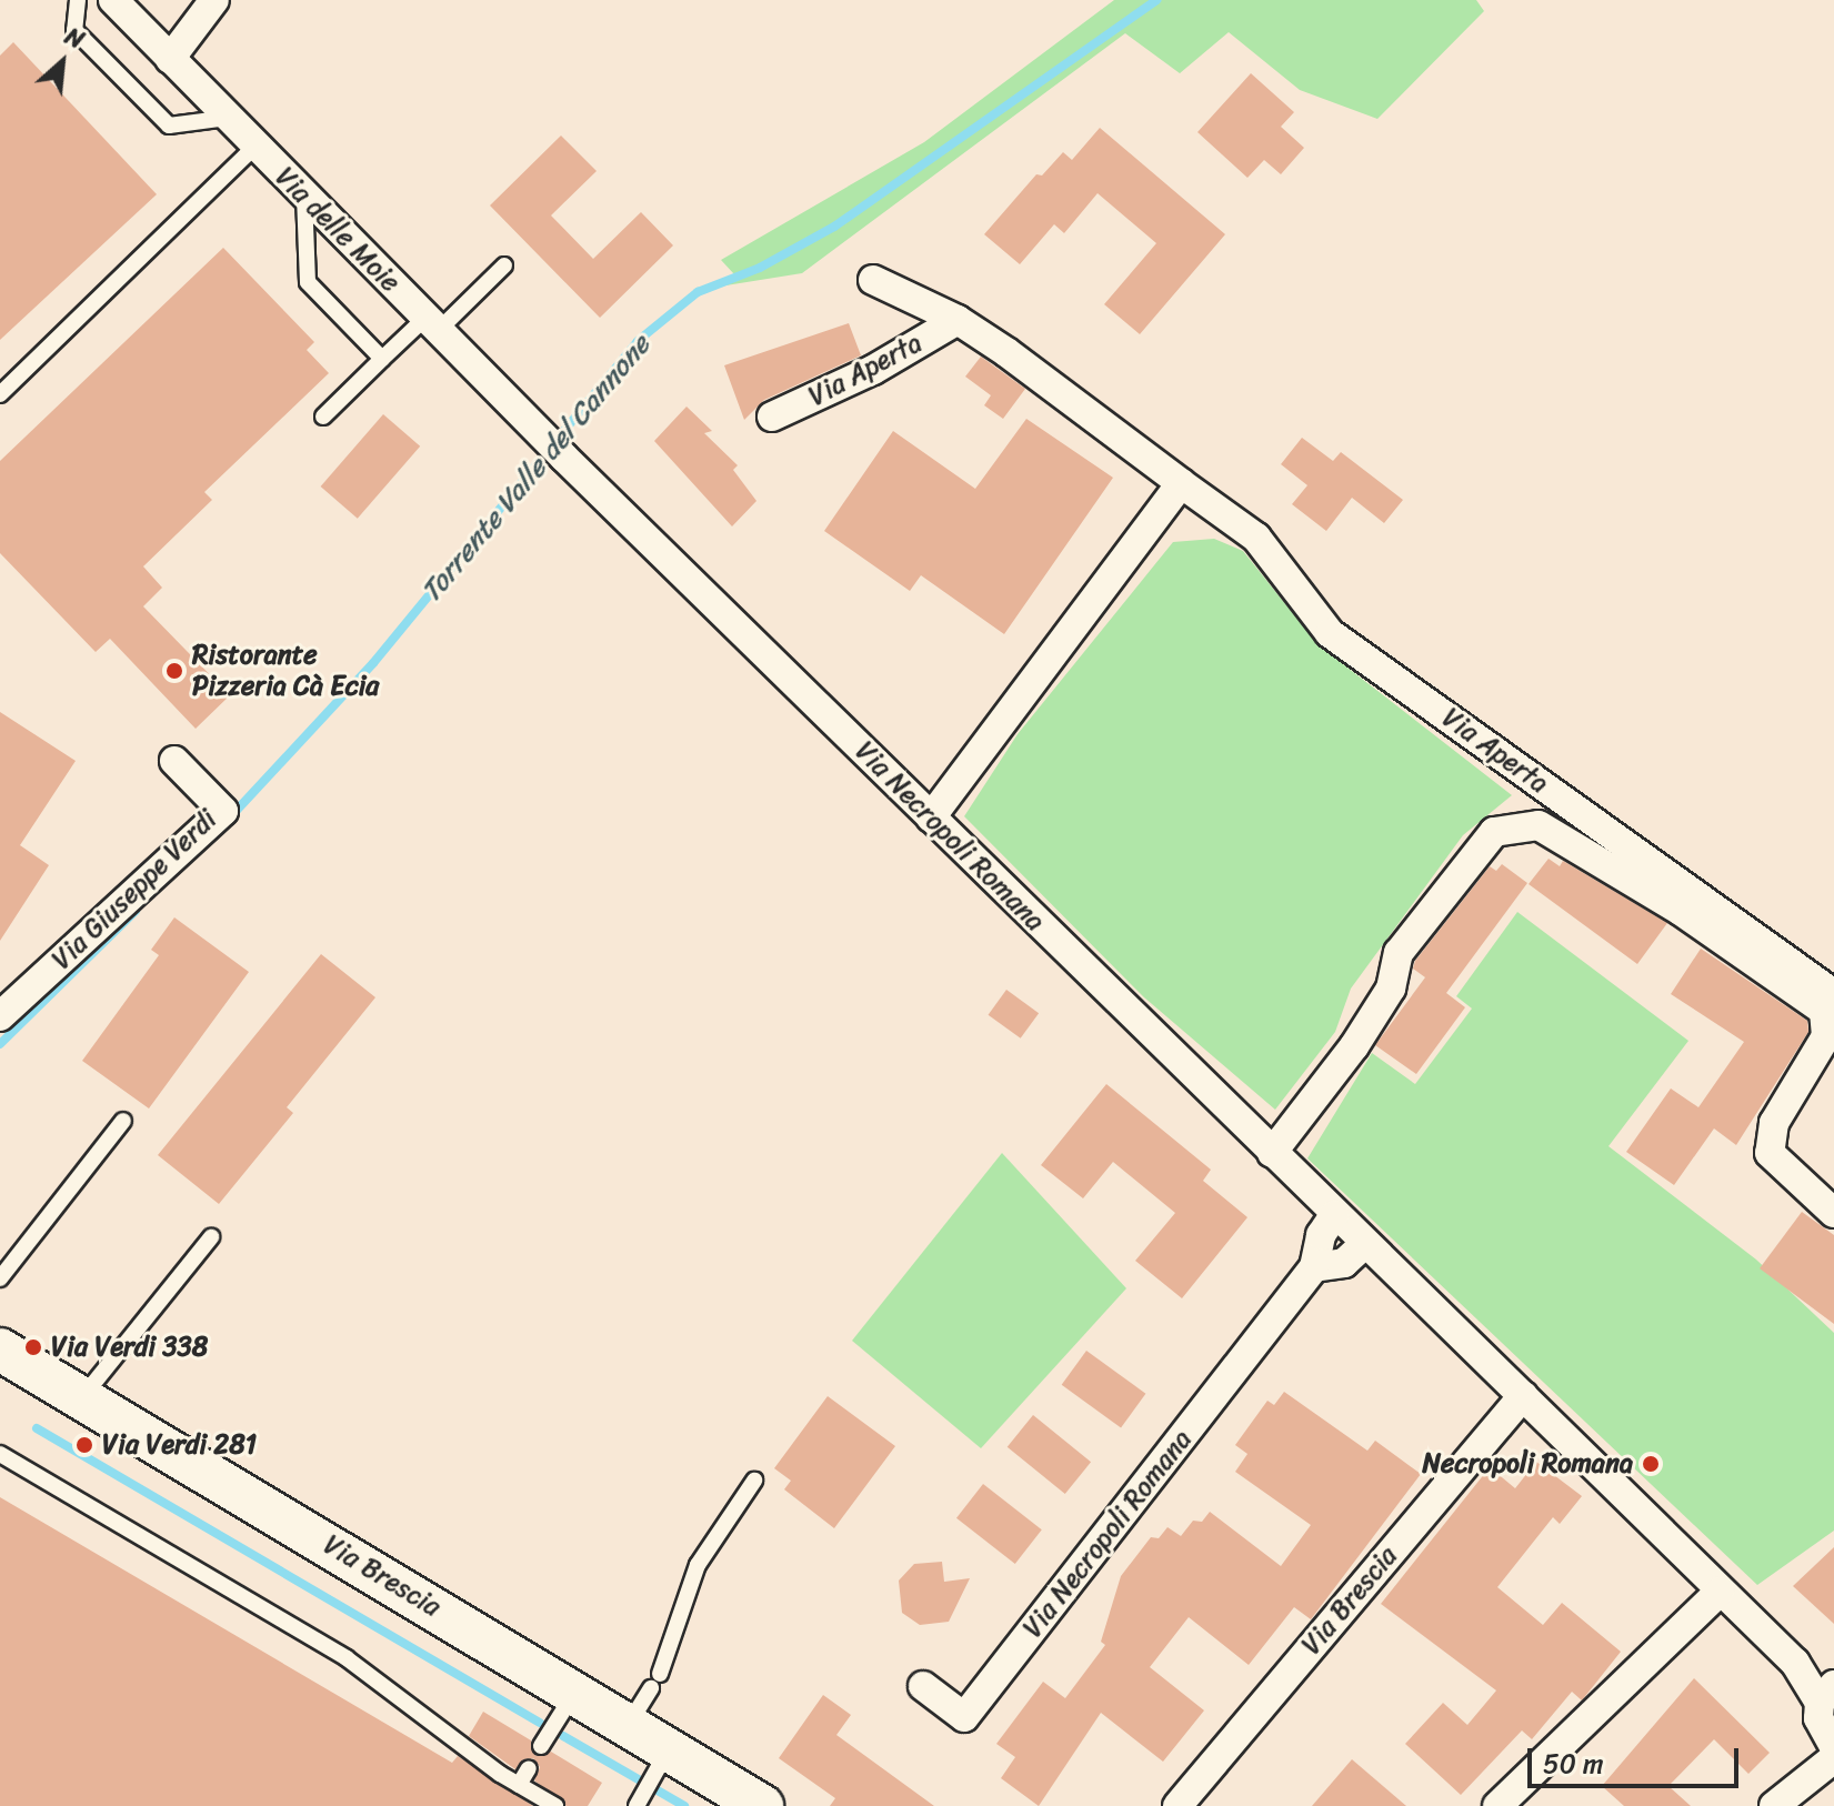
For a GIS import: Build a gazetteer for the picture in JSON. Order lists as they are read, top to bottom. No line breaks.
{"streets":{"main road":["Via Brescia"],"street":["Via delle Moie","Via Aperta","Via Necropoli Romana","Via Giuseppe Verdi"]},"crossings":[["Via delle Moie","Via Necropoli Romana"],["Via Aperta","Via Necropoli Romana"],["Via Necropoli Romana","Via Brescia"]],"water":["Torrente Valle del Cannone"],"places":["Ristorante Pizzeria Cà Ecia","Via Verdi 338","Via Verdi 281","Necropoli Romana"],"scale_bar":"50 m","north":"top right"}
